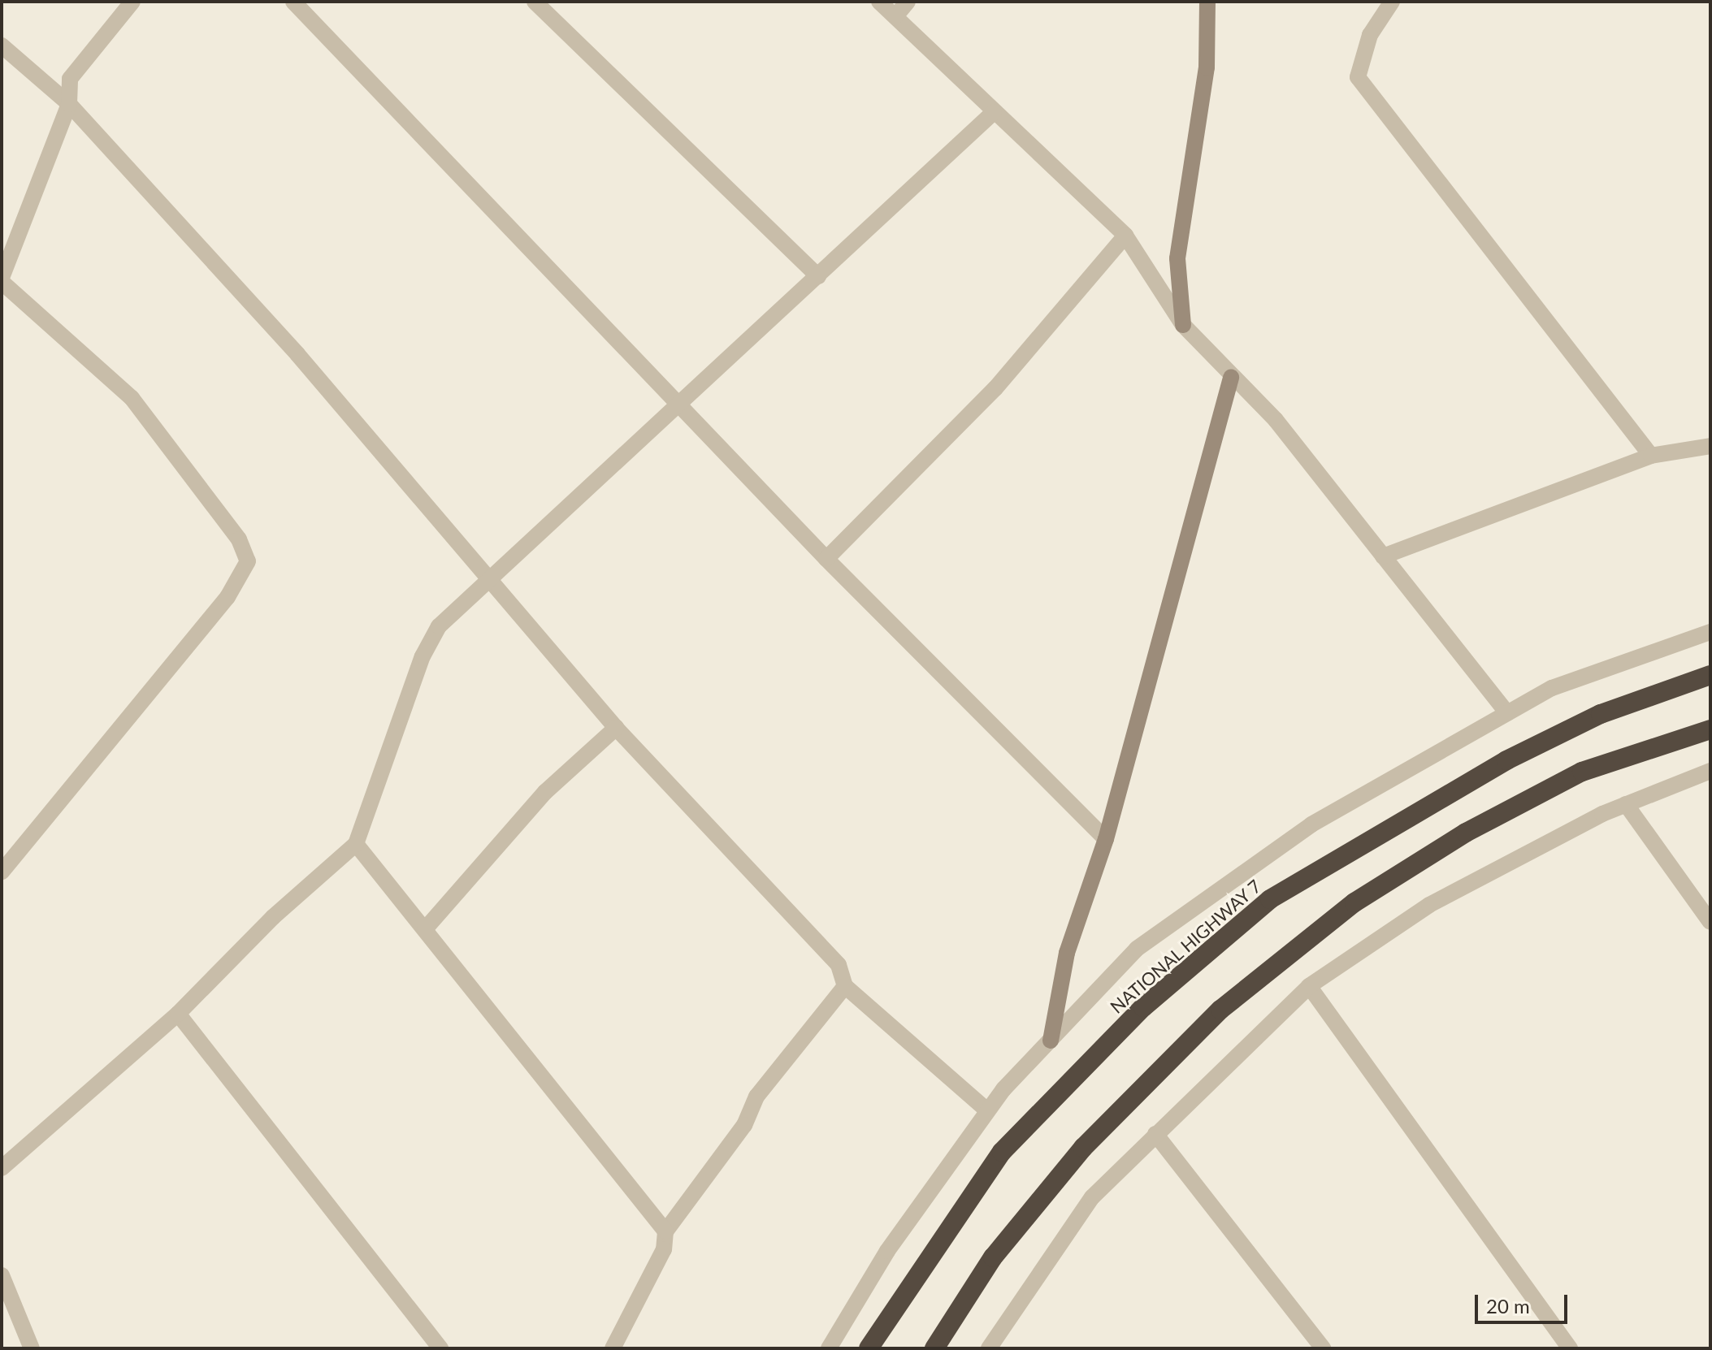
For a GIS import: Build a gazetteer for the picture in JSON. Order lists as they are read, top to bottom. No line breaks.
{"streets":{"highway":["NATIONAL HIGHWAY 7"]},"scale_bar":"20 m"}
